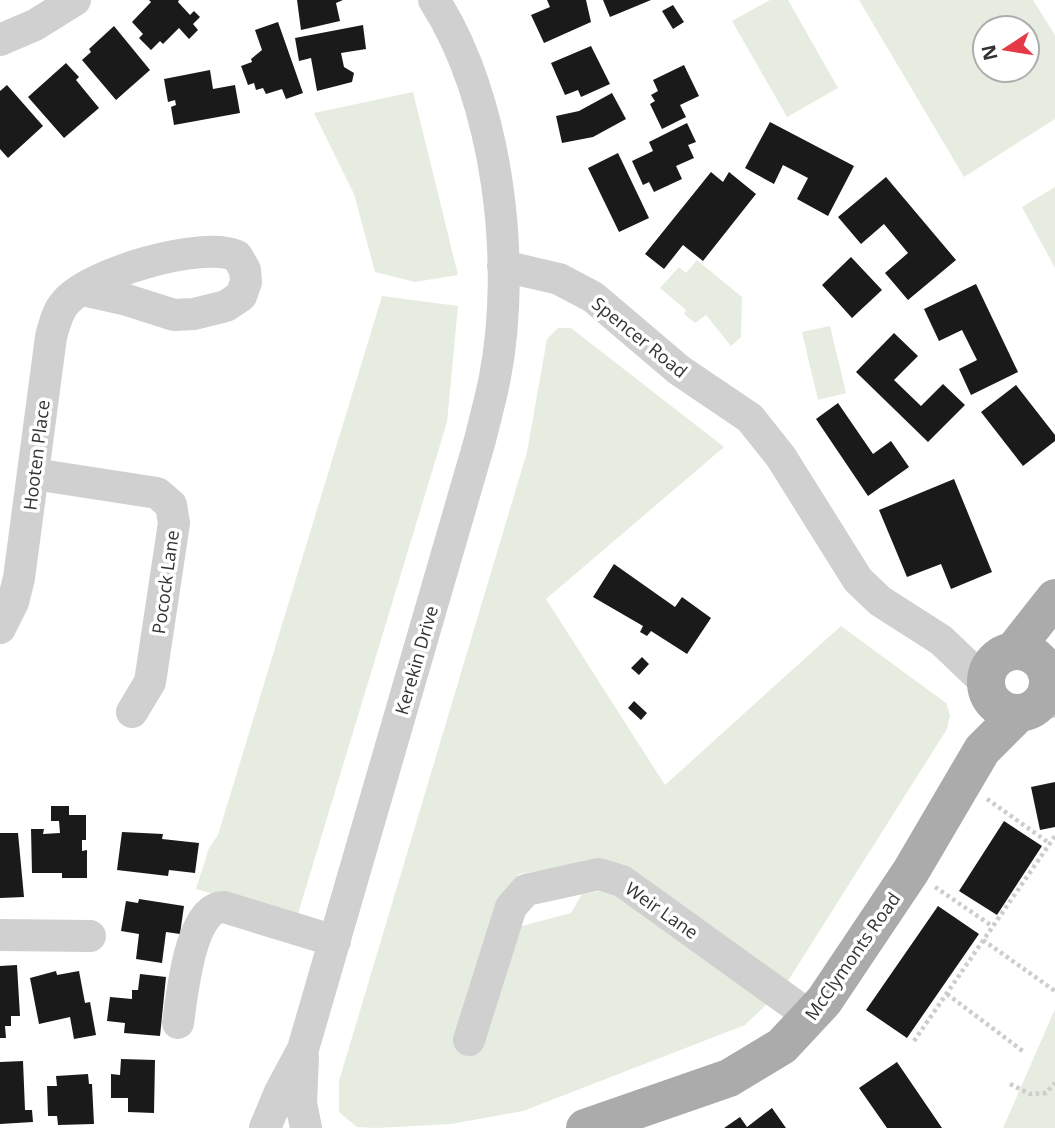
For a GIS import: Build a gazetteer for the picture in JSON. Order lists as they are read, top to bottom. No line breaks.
{"streets":{"main road":["McClymonts Road"],"street":["Spencer Road","Hooten Place","Pocock Lane","Kerekin Drive","Weir Lane"]},"crossings":[["Spencer Road","Kerekin Drive"],["Spencer Road","McClymonts Road"],["Hooten Place","Pocock Lane"],["Weir Lane","McClymonts Road"]],"north":"left"}
